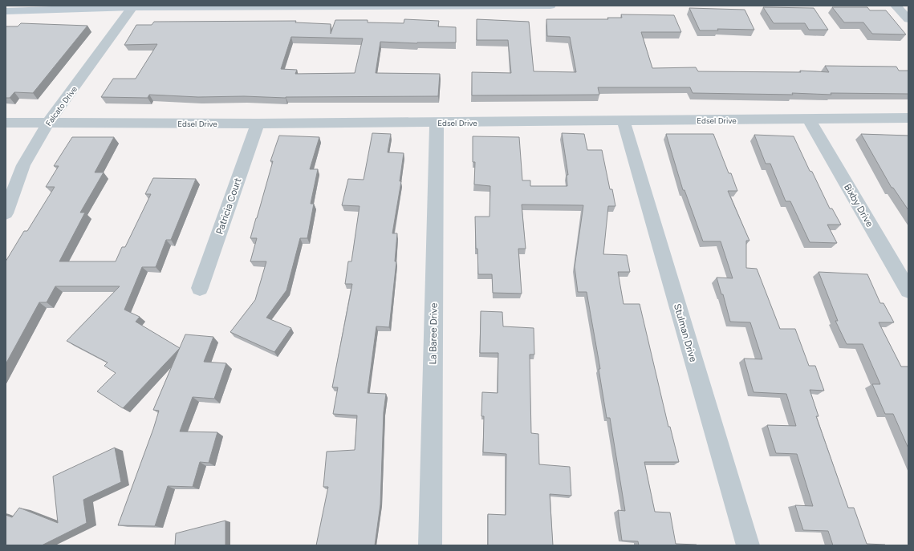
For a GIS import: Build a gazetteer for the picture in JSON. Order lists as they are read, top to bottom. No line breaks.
{"streets":{"street":["Falcato Drive","Edsel Drive","Bixby Drive","Patricia Court","Stulman Drive","La Baree Drive"]},"crossings":[["Falcato Drive","Edsel Drive"],["Edsel Drive","Bixby Drive"],["Edsel Drive","Patricia Court"],["Edsel Drive","Stulman Drive"],["Edsel Drive","La Baree Drive"]]}
